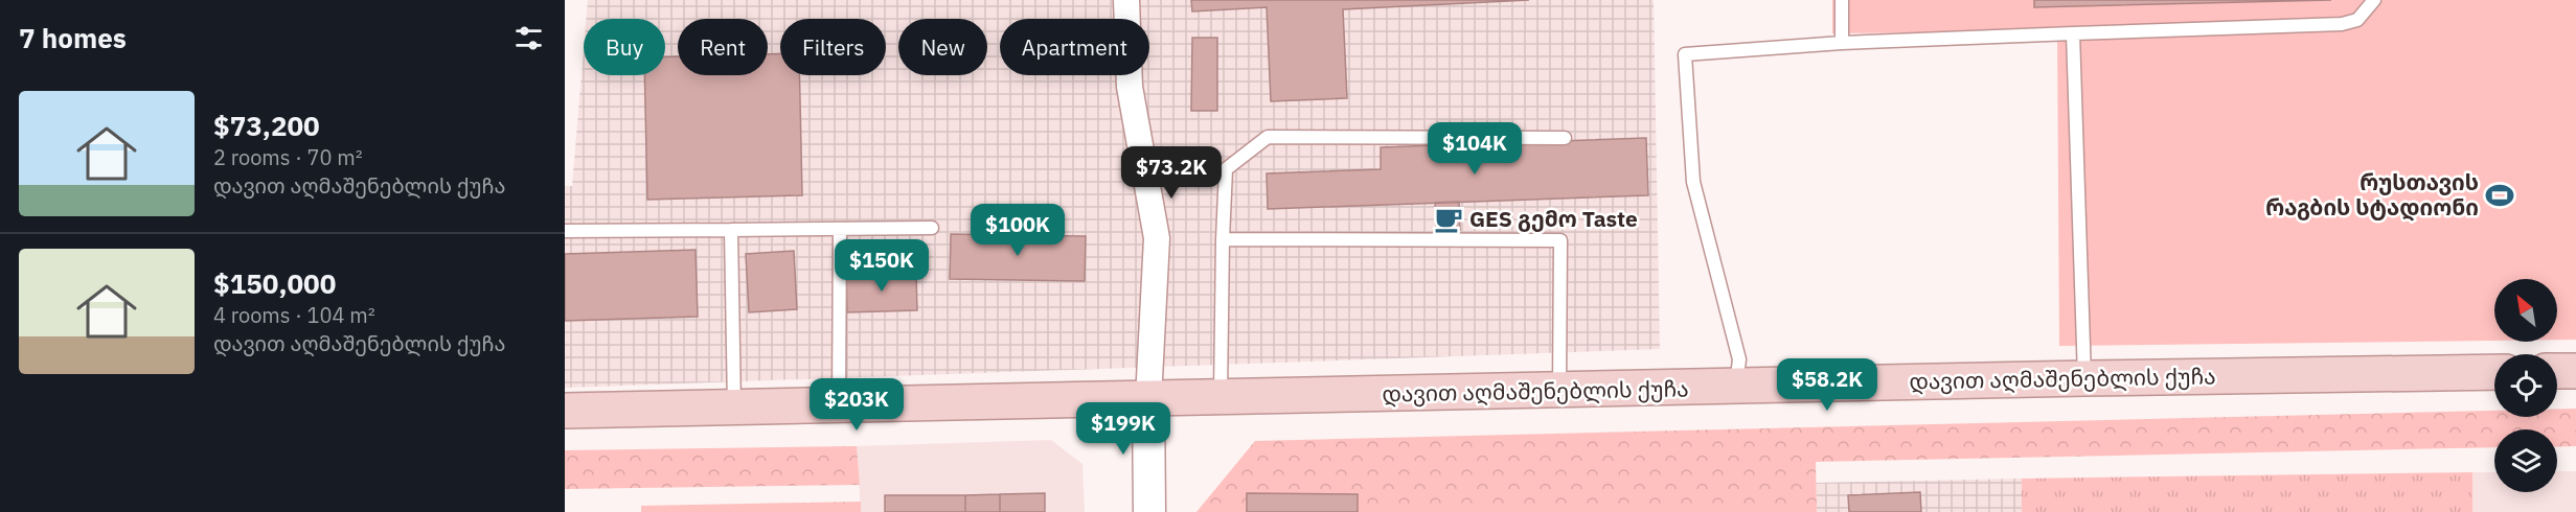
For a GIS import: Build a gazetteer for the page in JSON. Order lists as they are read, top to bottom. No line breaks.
{"streets":{"main road":["დავით აღმაშენებლის ქუჩა"]},"places":{"sports":["რუსთავის რაგბის სტადიონი"],"cafe":["GES გემო Taste"]},"north":"top left","page":{"heading":"7 homes","chip":["Buy","Rent","Filters","New","Apartment"],"list":[{"name":"$73,200","note":"2 rooms · 70 m² · დავით აღმაშენებლის ქუჩა"},{"name":"$150,000","note":"4 rooms · 104 m² · დავით აღმაშენებლის ქუჩა"}],"price":["$104K","$73.2K","$100K","$150K","$58.2K","$203K","$199K"]}}
